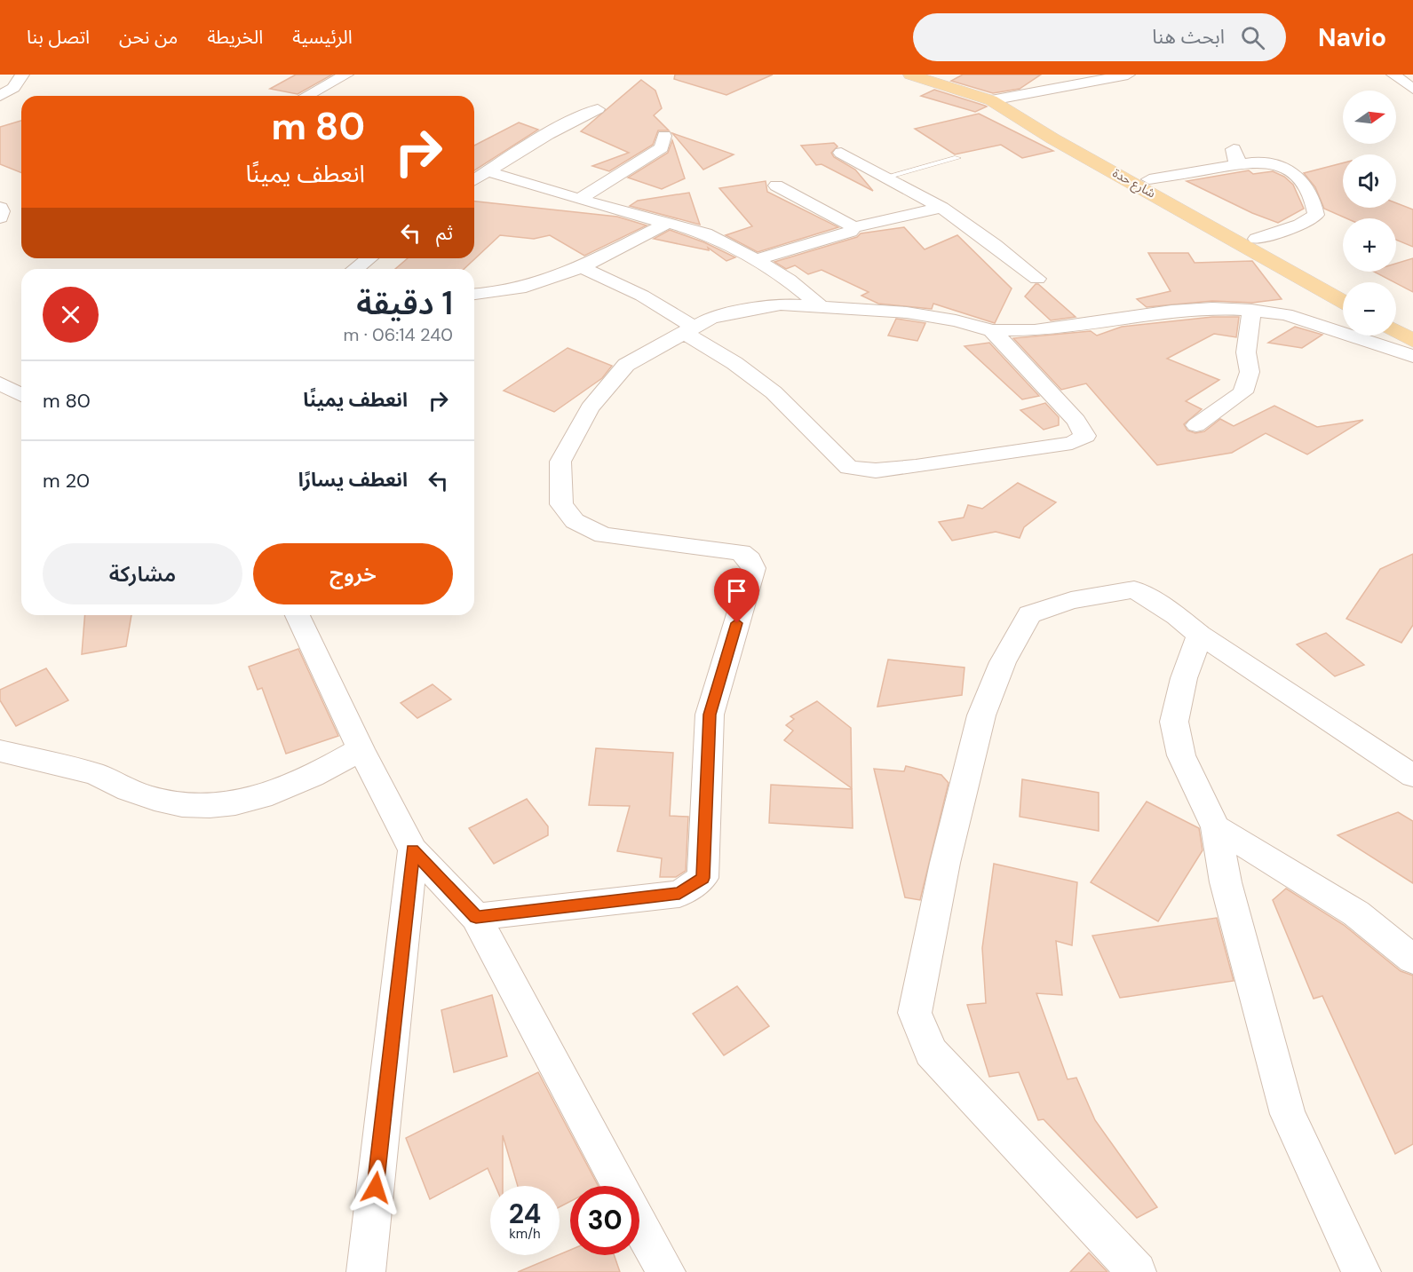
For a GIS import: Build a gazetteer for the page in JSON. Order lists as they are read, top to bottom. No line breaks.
{"streets":{"main road":["شارع حدة"]},"north":"right","page":{"header":"Navio","search":"ابحث هنا","nav":["الرئيسية","الخريطة","من نحن","اتصل بنا"],"map_buttons":["+","−"],"turn":["80 m","انعطف يمينًا"],"then":"ثم","heading":["1 دقيقة","240 m · 06:14"],"list":[{"name":"انعطف يمينًا","value":"80 m"},{"name":"انعطف يسارًا","value":"20 m"}],"buttons":["خروج","مشاركة"],"speed":"24 km/h","limit":"30"}}
